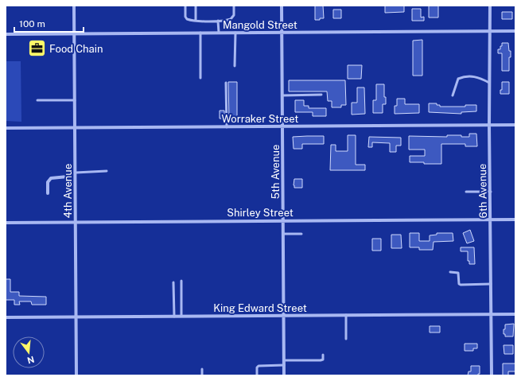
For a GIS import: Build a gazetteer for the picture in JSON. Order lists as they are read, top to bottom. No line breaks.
{"streets":{"street":["Mangold Street","Worraker Street","5th Avenue","4th Avenue","6th Avenue","Shirley Street","King Edward Street"]},"crossings":[["Mangold Street","5th Avenue"],["Mangold Street","4th Avenue"],["Mangold Street","6th Avenue"],["Worraker Street","5th Avenue"],["Worraker Street","4th Avenue"],["Worraker Street","6th Avenue"],["5th Avenue","Shirley Street"],["5th Avenue","King Edward Street"],["4th Avenue","Shirley Street"],["4th Avenue","King Edward Street"],["6th Avenue","Shirley Street"],["6th Avenue","King Edward Street"]],"places":{"office":["Food Chain"]},"scale_bar":"100 m","north":"bottom"}
